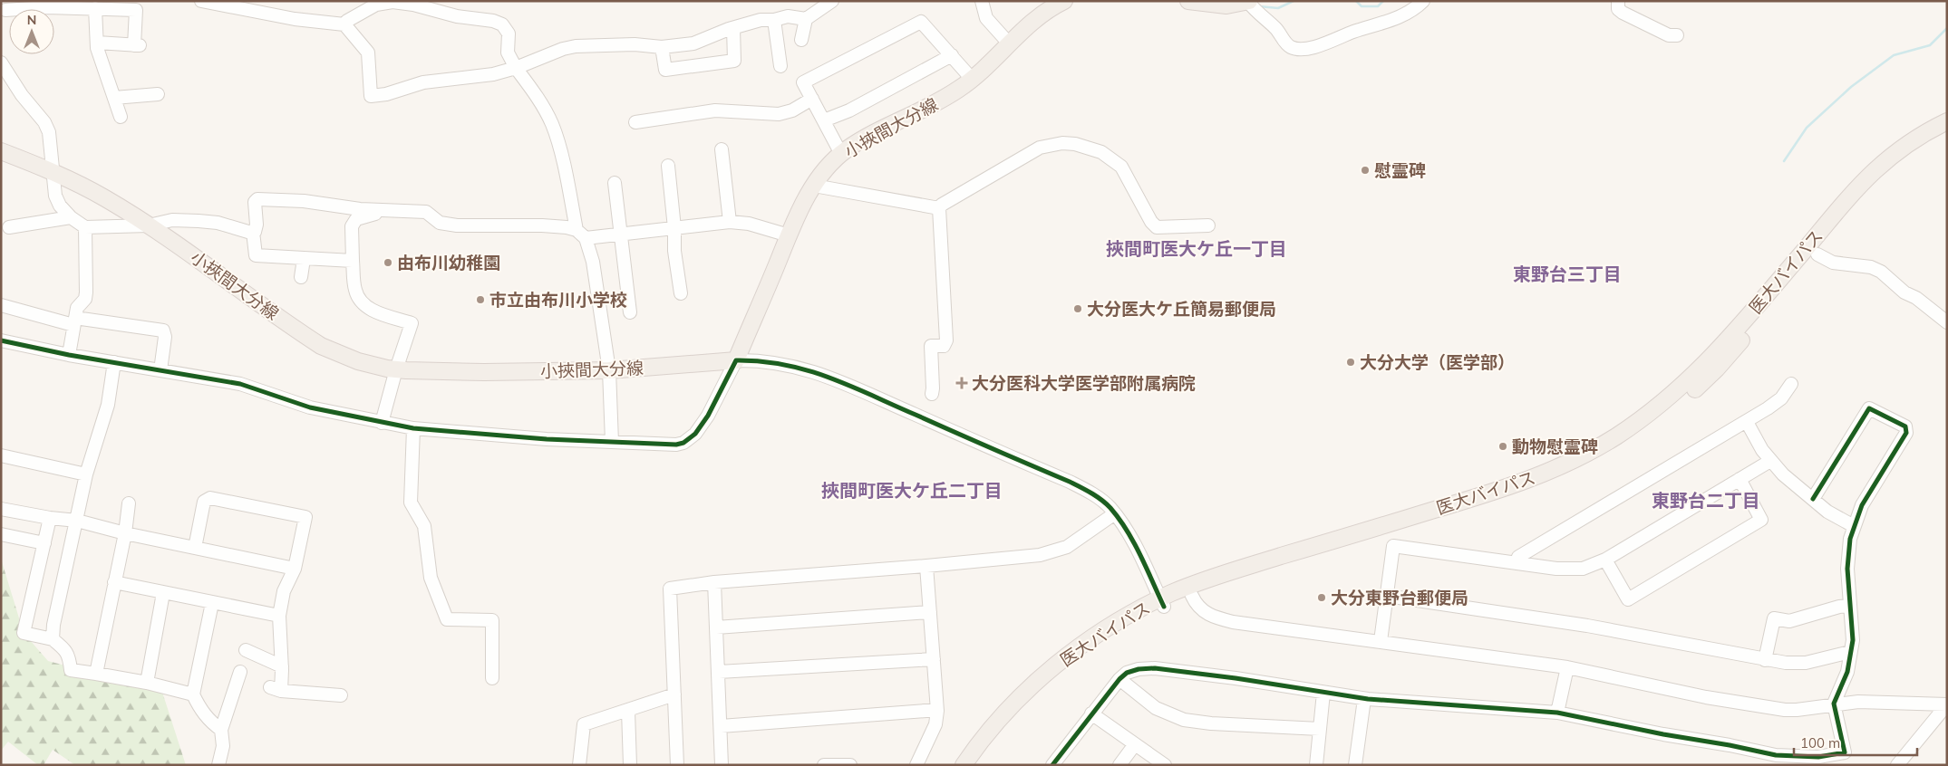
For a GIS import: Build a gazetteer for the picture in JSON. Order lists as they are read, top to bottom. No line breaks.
{"streets":{"main road":["小挾間大分線","医大バイパス"]},"districts":["挾間町医大ケ丘一丁目","東野台三丁目","挾間町医大ケ丘二丁目","東野台二丁目"],"places":{"other":["慰霊碑","由布川幼稚園","市立由布川小学校","大分医大ケ丘簡易郵便局","大分大学（医学部）","動物慰霊碑","大分東野台郵便局"],"health":["大分医科大学医学部附属病院"]},"scale_bar":"100 m","north":"top"}
